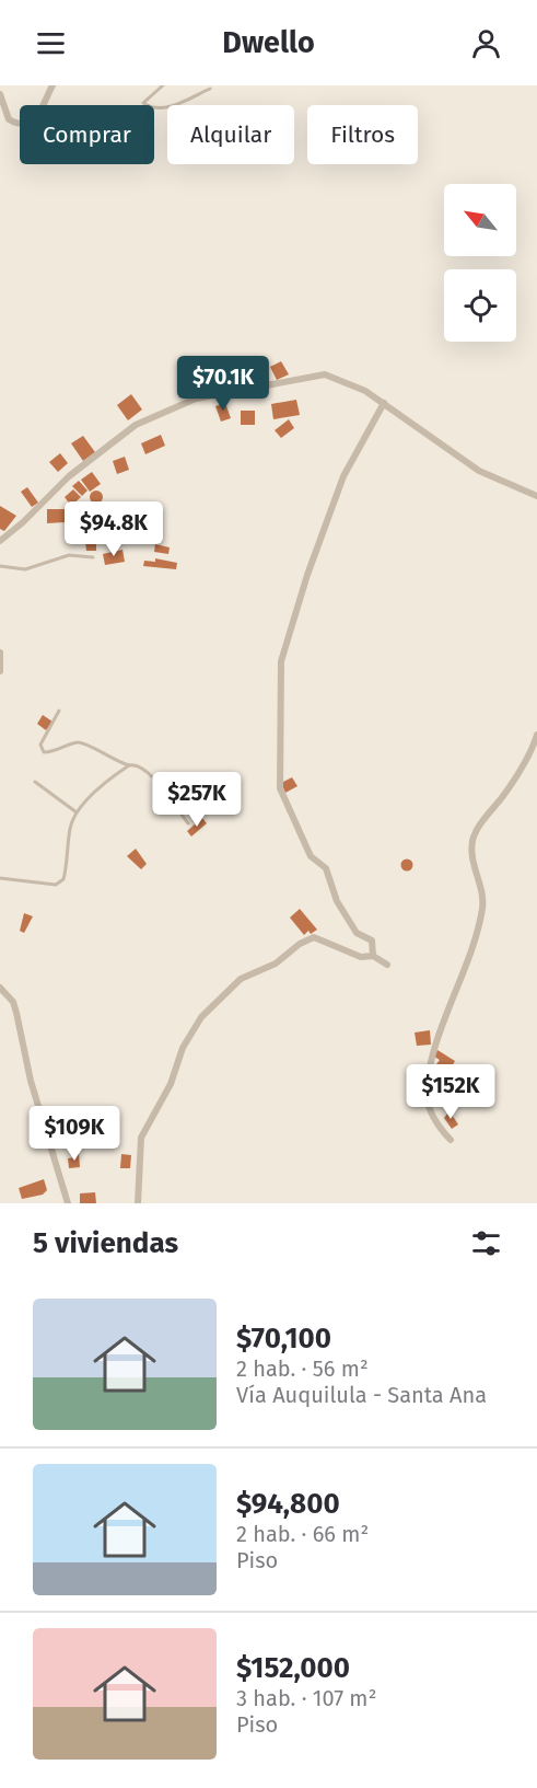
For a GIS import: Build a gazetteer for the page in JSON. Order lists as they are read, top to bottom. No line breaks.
{"north":"top left","page":{"header":"Dwello","chip":["Comprar","Alquilar","Filtros"],"price":["$70.1K","$94.8K","$257K","$152K","$109K"],"heading":"5 viviendas","list":[{"name":"$70,100","note":"2 hab. · 56 m² · Vía Auquilula - Santa Ana"},{"name":"$94,800","note":"2 hab. · 66 m² · Piso"},{"name":"$152,000","note":"3 hab. · 107 m² · Piso"}]}}
